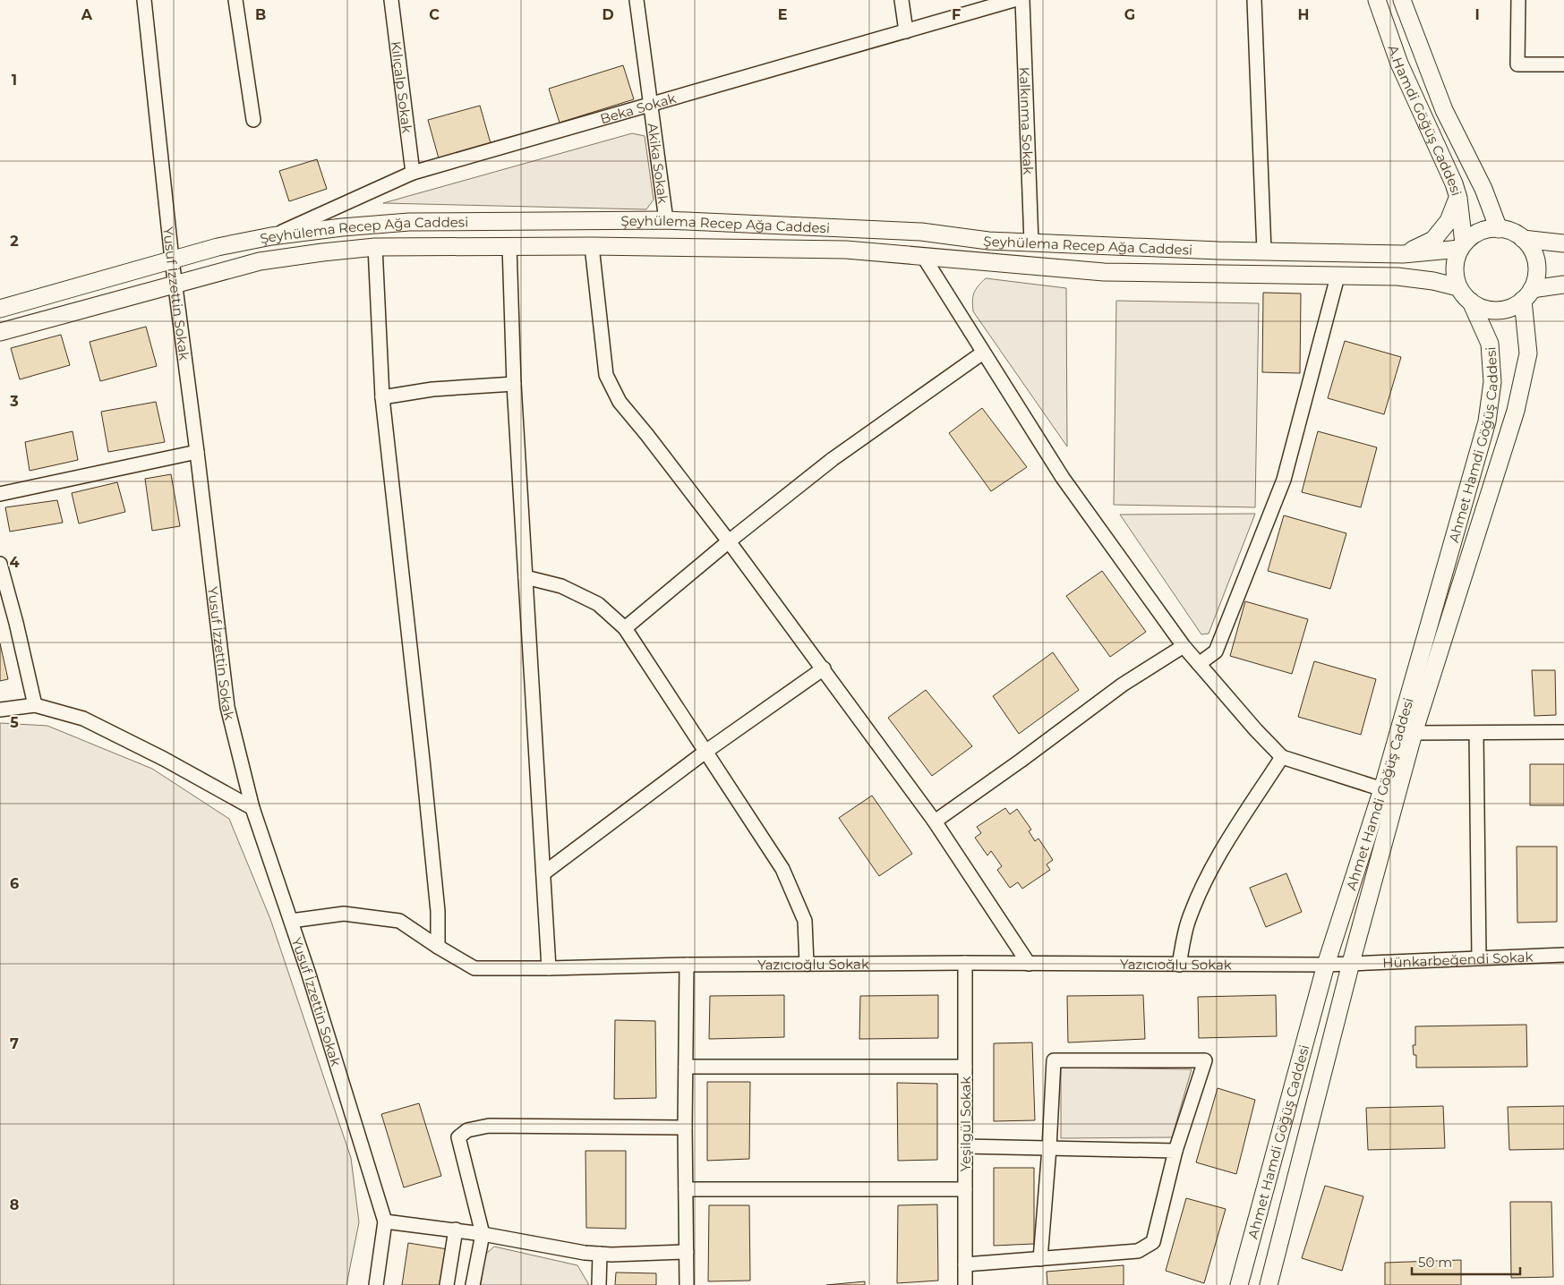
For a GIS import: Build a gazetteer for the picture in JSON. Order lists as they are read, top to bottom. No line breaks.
{"streets":{"street":["Kılıçalp Sokak","Beka Sokak","Kalkınma Sokak","A.Hamdi Göğüş Caddesi","Akika Sokak","Şeyhülema Recep Ağa Caddesi","Yusuf İzzettin Sokak","Ahmet Hamdi Göğüş Caddesi","Hünkarbeğendi Sokak","Yazıcıoğlu Sokak","Yeşilgül Sokak"]},"crossings":[["Kılıçalp Sokak","Beka Sokak"],["Beka Sokak","Akika Sokak"],["Beka Sokak","Şeyhülema Recep Ağa Caddesi"],["Kalkınma Sokak","Şeyhülema Recep Ağa Caddesi"],["A.Hamdi Göğüş Caddesi","Şeyhülema Recep Ağa Caddesi"],["A.Hamdi Göğüş Caddesi","Ahmet Hamdi Göğüş Caddesi"],["Akika Sokak","Şeyhülema Recep Ağa Caddesi"],["Şeyhülema Recep Ağa Caddesi","Yusuf İzzettin Sokak"],["Şeyhülema Recep Ağa Caddesi","Ahmet Hamdi Göğüş Caddesi"],["Yusuf İzzettin Sokak","Yazıcıoğlu Sokak"],["Ahmet Hamdi Göğüş Caddesi","Hünkarbeğendi Sokak"],["Ahmet Hamdi Göğüş Caddesi","Yazıcıoğlu Sokak"],["Hünkarbeğendi Sokak","Yazıcıoğlu Sokak"],["Yazıcıoğlu Sokak","Yeşilgül Sokak"]],"scale_bar":"50 m","grid":{"columns":["A","B","C","D","E","F","G","H","I"],"rows":["1","2","3","4","5","6","7","8"]}}
